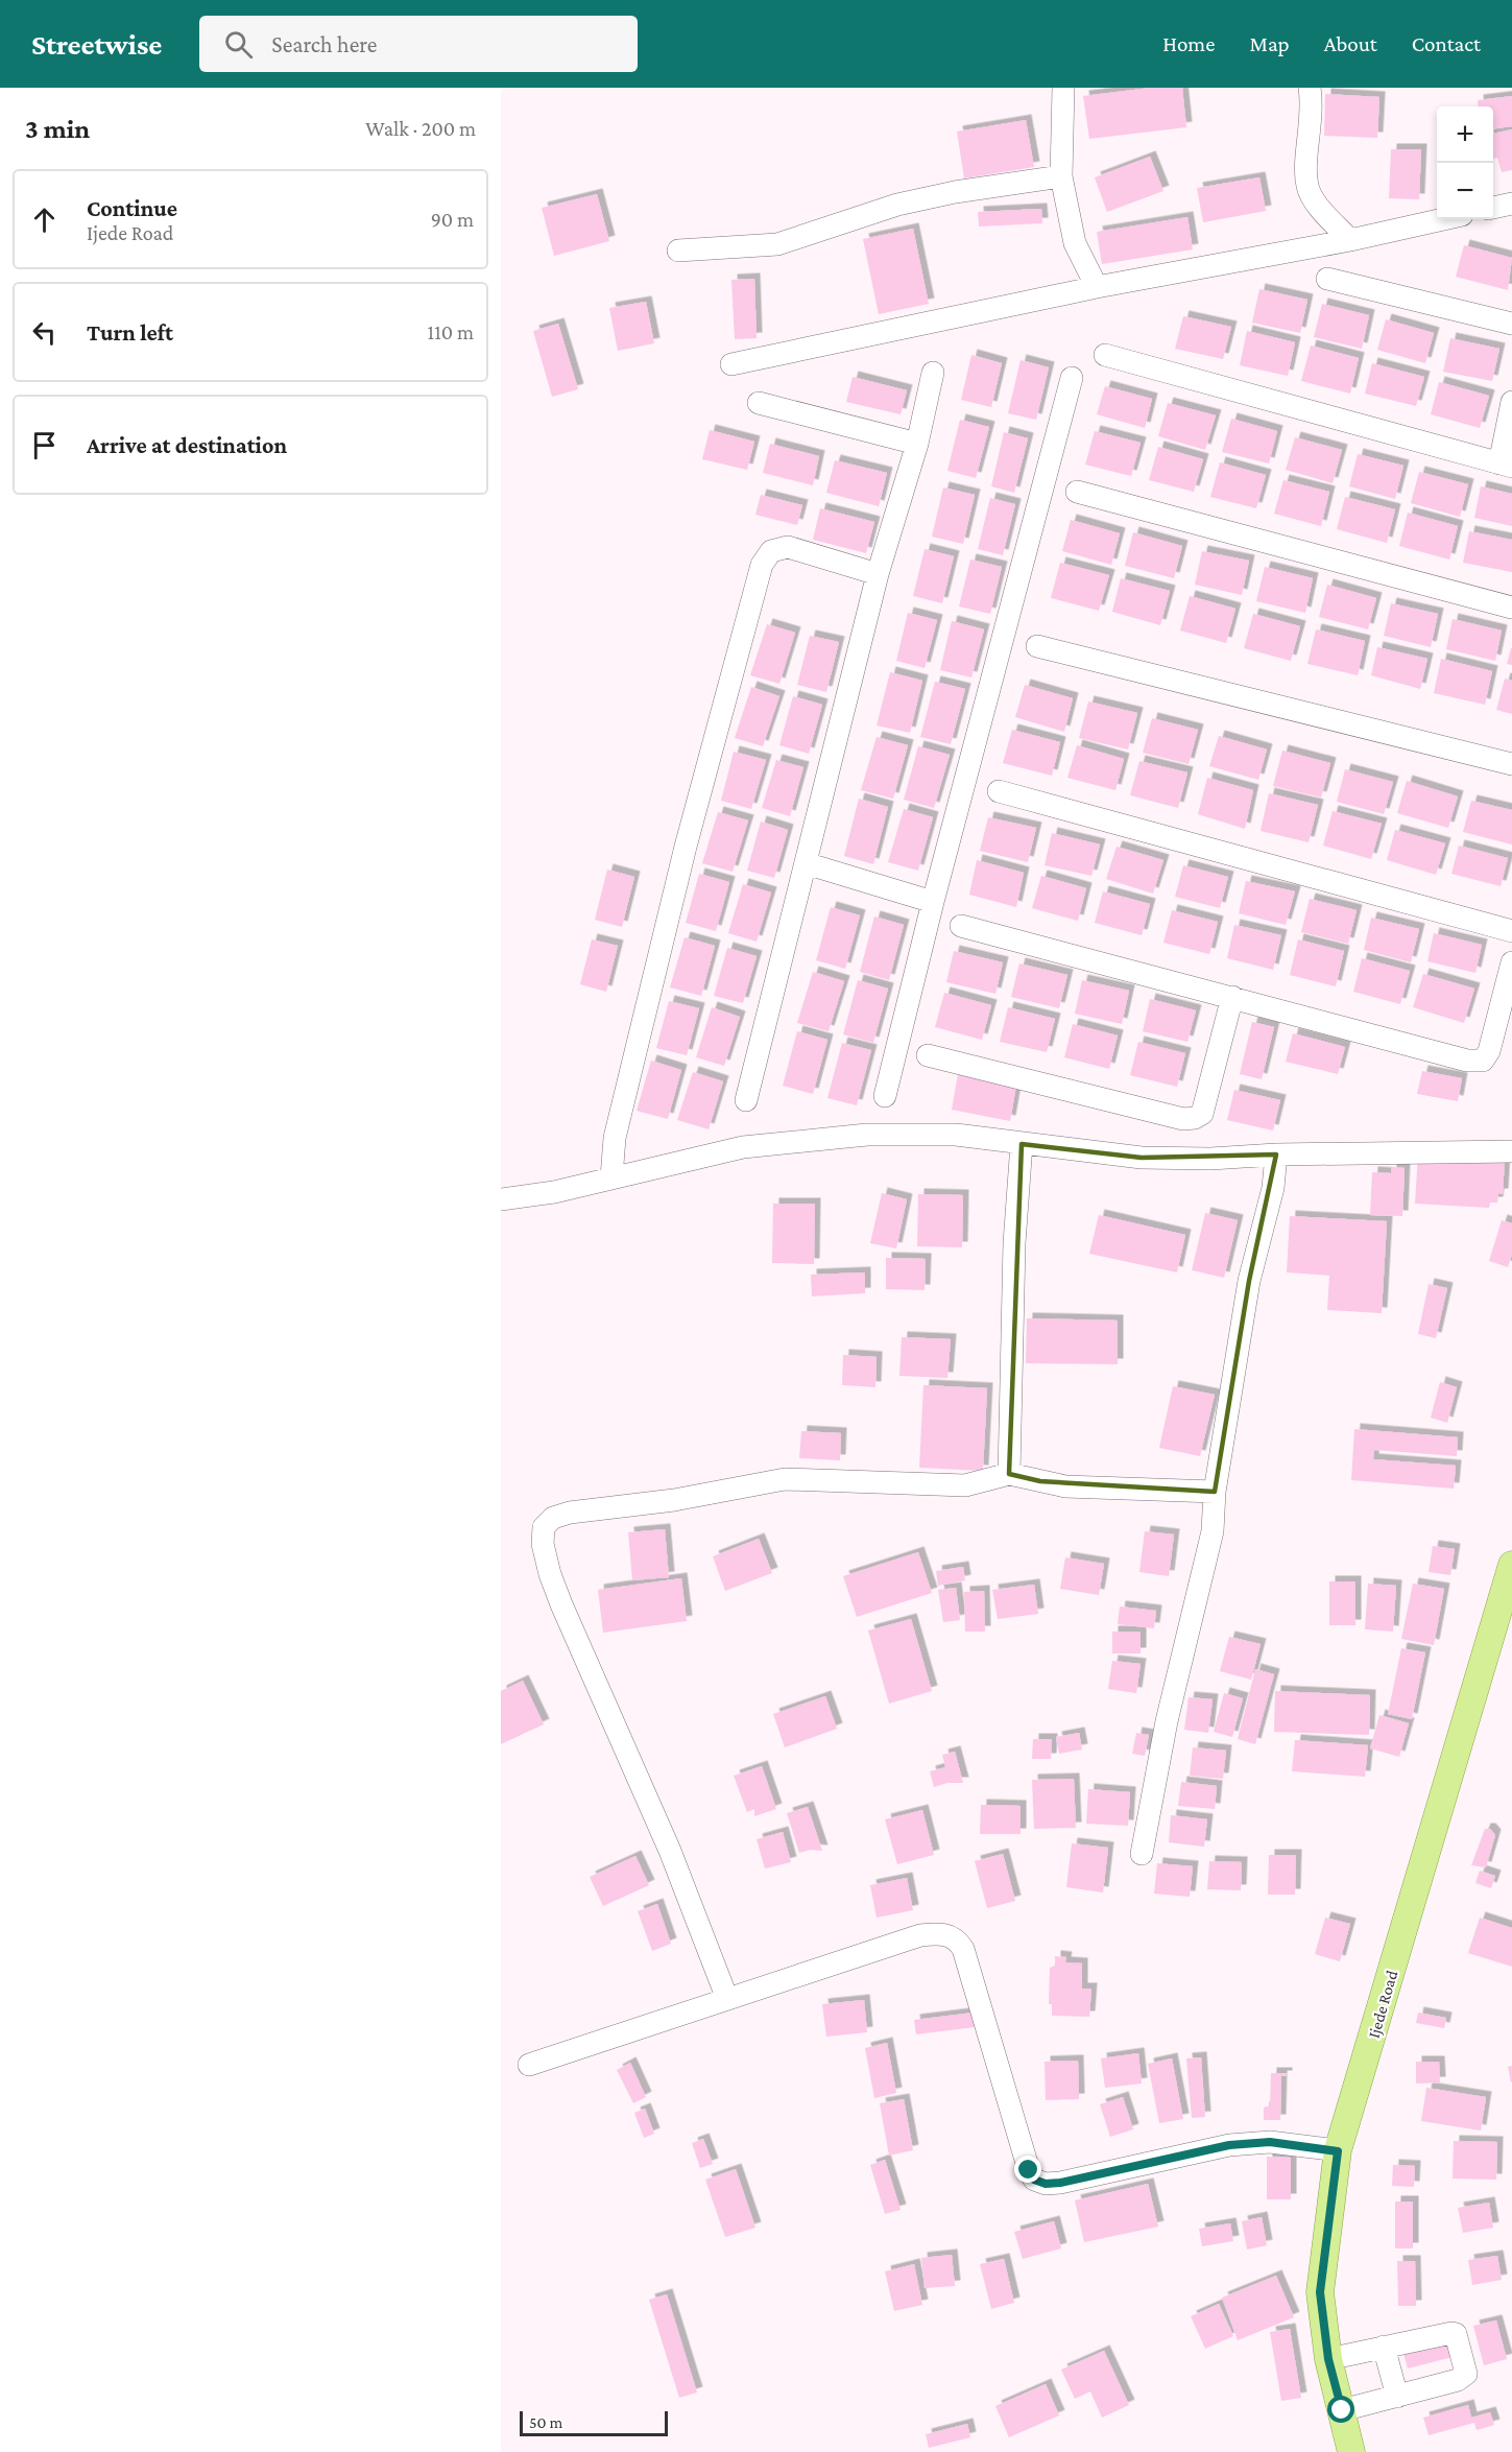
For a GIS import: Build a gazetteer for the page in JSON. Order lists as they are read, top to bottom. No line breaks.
{"streets":{"main road":["Ijede Road"]},"scale_bar":"50 m","page":{"header":"Streetwise","search":"Search here","nav":["Home","Map","About","Contact"],"heading":["3 min","Walk · 200 m"],"map_buttons":["+","−"],"list":[["Continue","Ijede Road","90 m"],["Turn left","110 m"],"Arrive at destination"],"scale":"50 m"}}
